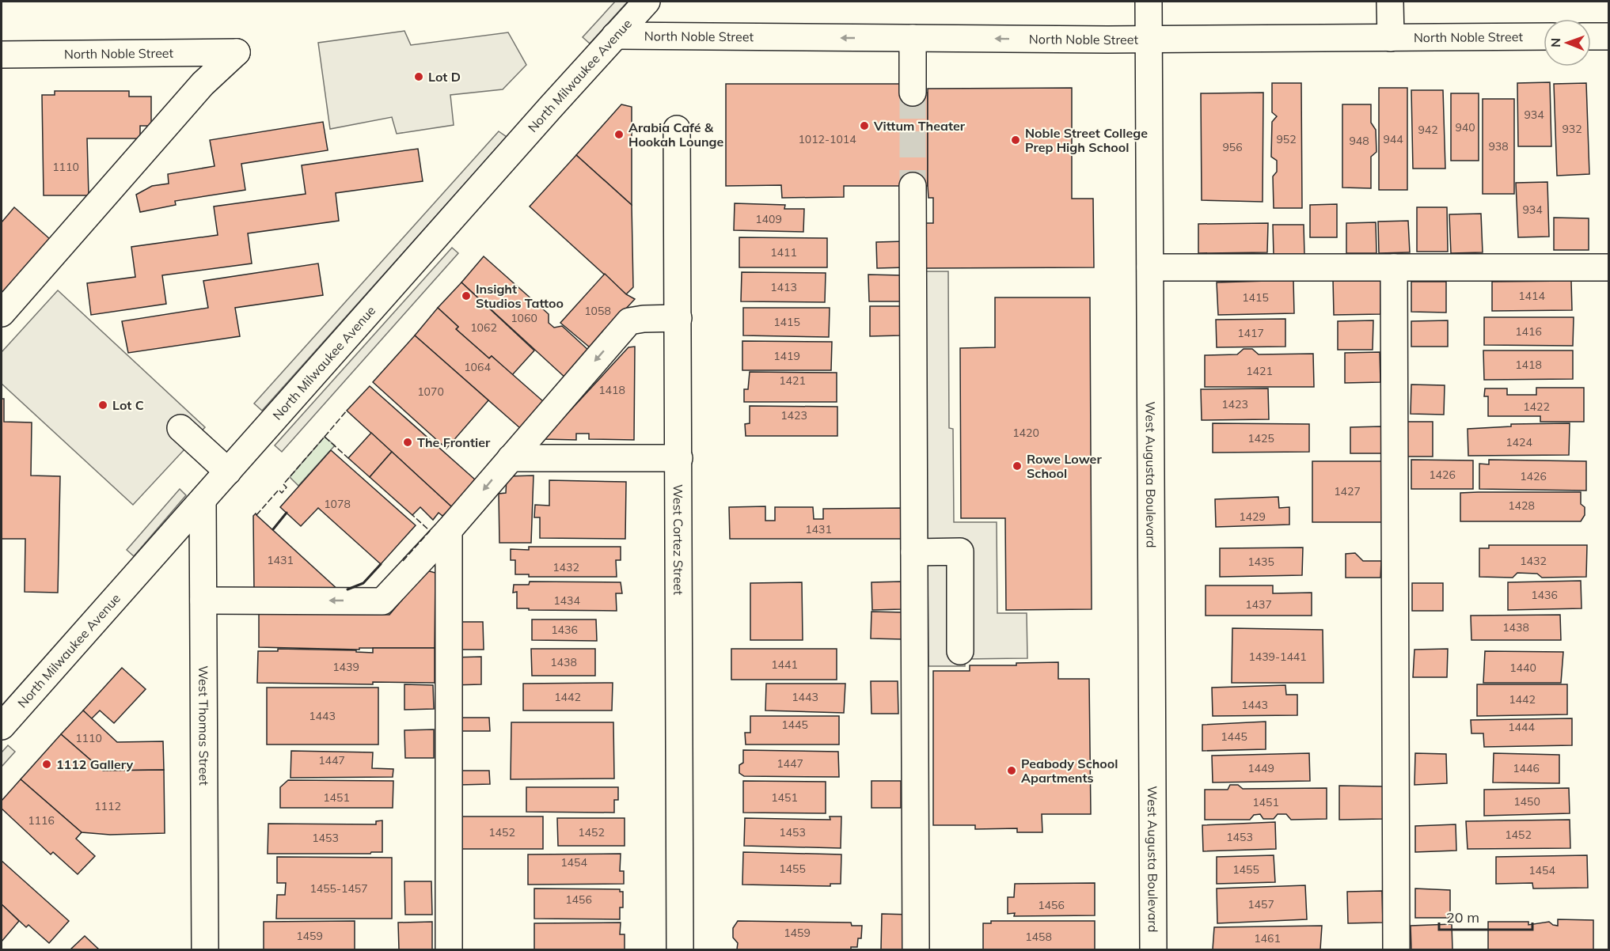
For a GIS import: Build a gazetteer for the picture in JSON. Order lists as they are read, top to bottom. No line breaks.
{"streets":{"street":["North Noble Street","North Milwaukee Avenue","West Augusta Boulevard","West Cortez Street","West Thomas Street"]},"crossings":[["North Noble Street","North Milwaukee Avenue"],["North Noble Street","West Augusta Boulevard"],["North Milwaukee Avenue","West Thomas Street"]],"one_way":["North Noble Street"],"places":["Lot D","Vittum Theater","Arabia Café & Hookah Lounge","Noble Street College Prep High School","Insight Studios Tattoo","Lot C","The Frontier","Rowe Lower School","1112 Gallery","Peabody School Apartments"],"house_numbers":["934","940","932","942","1012-1014","952","944","948","938","956","1110","934","1409","1411","1413","1414","1415","1058","1060","1415","1062","1416","1417","1419","1418","1064","1421","1421","1418","1070","1423","1422","1423","1420","1425","1424","1426","1426","1427","1078","1428","1429","1431","1431","1432","1435","1432","1436","1434","1437","1438","1436","1439-1441","1438","1441","1439","1440","1442","1443","1442","1443","1443","1445","1444","1445","1110","1447","1447","1449","1446","1451","1451","1450","1451","1112","1116","1452","1452","1453","1452","1453","1453","1454","1455","1455","1454","1455-1457","1456","1457","1456","1459","1459","1458","1461"],"scale_bar":"20 m","north":"left"}
